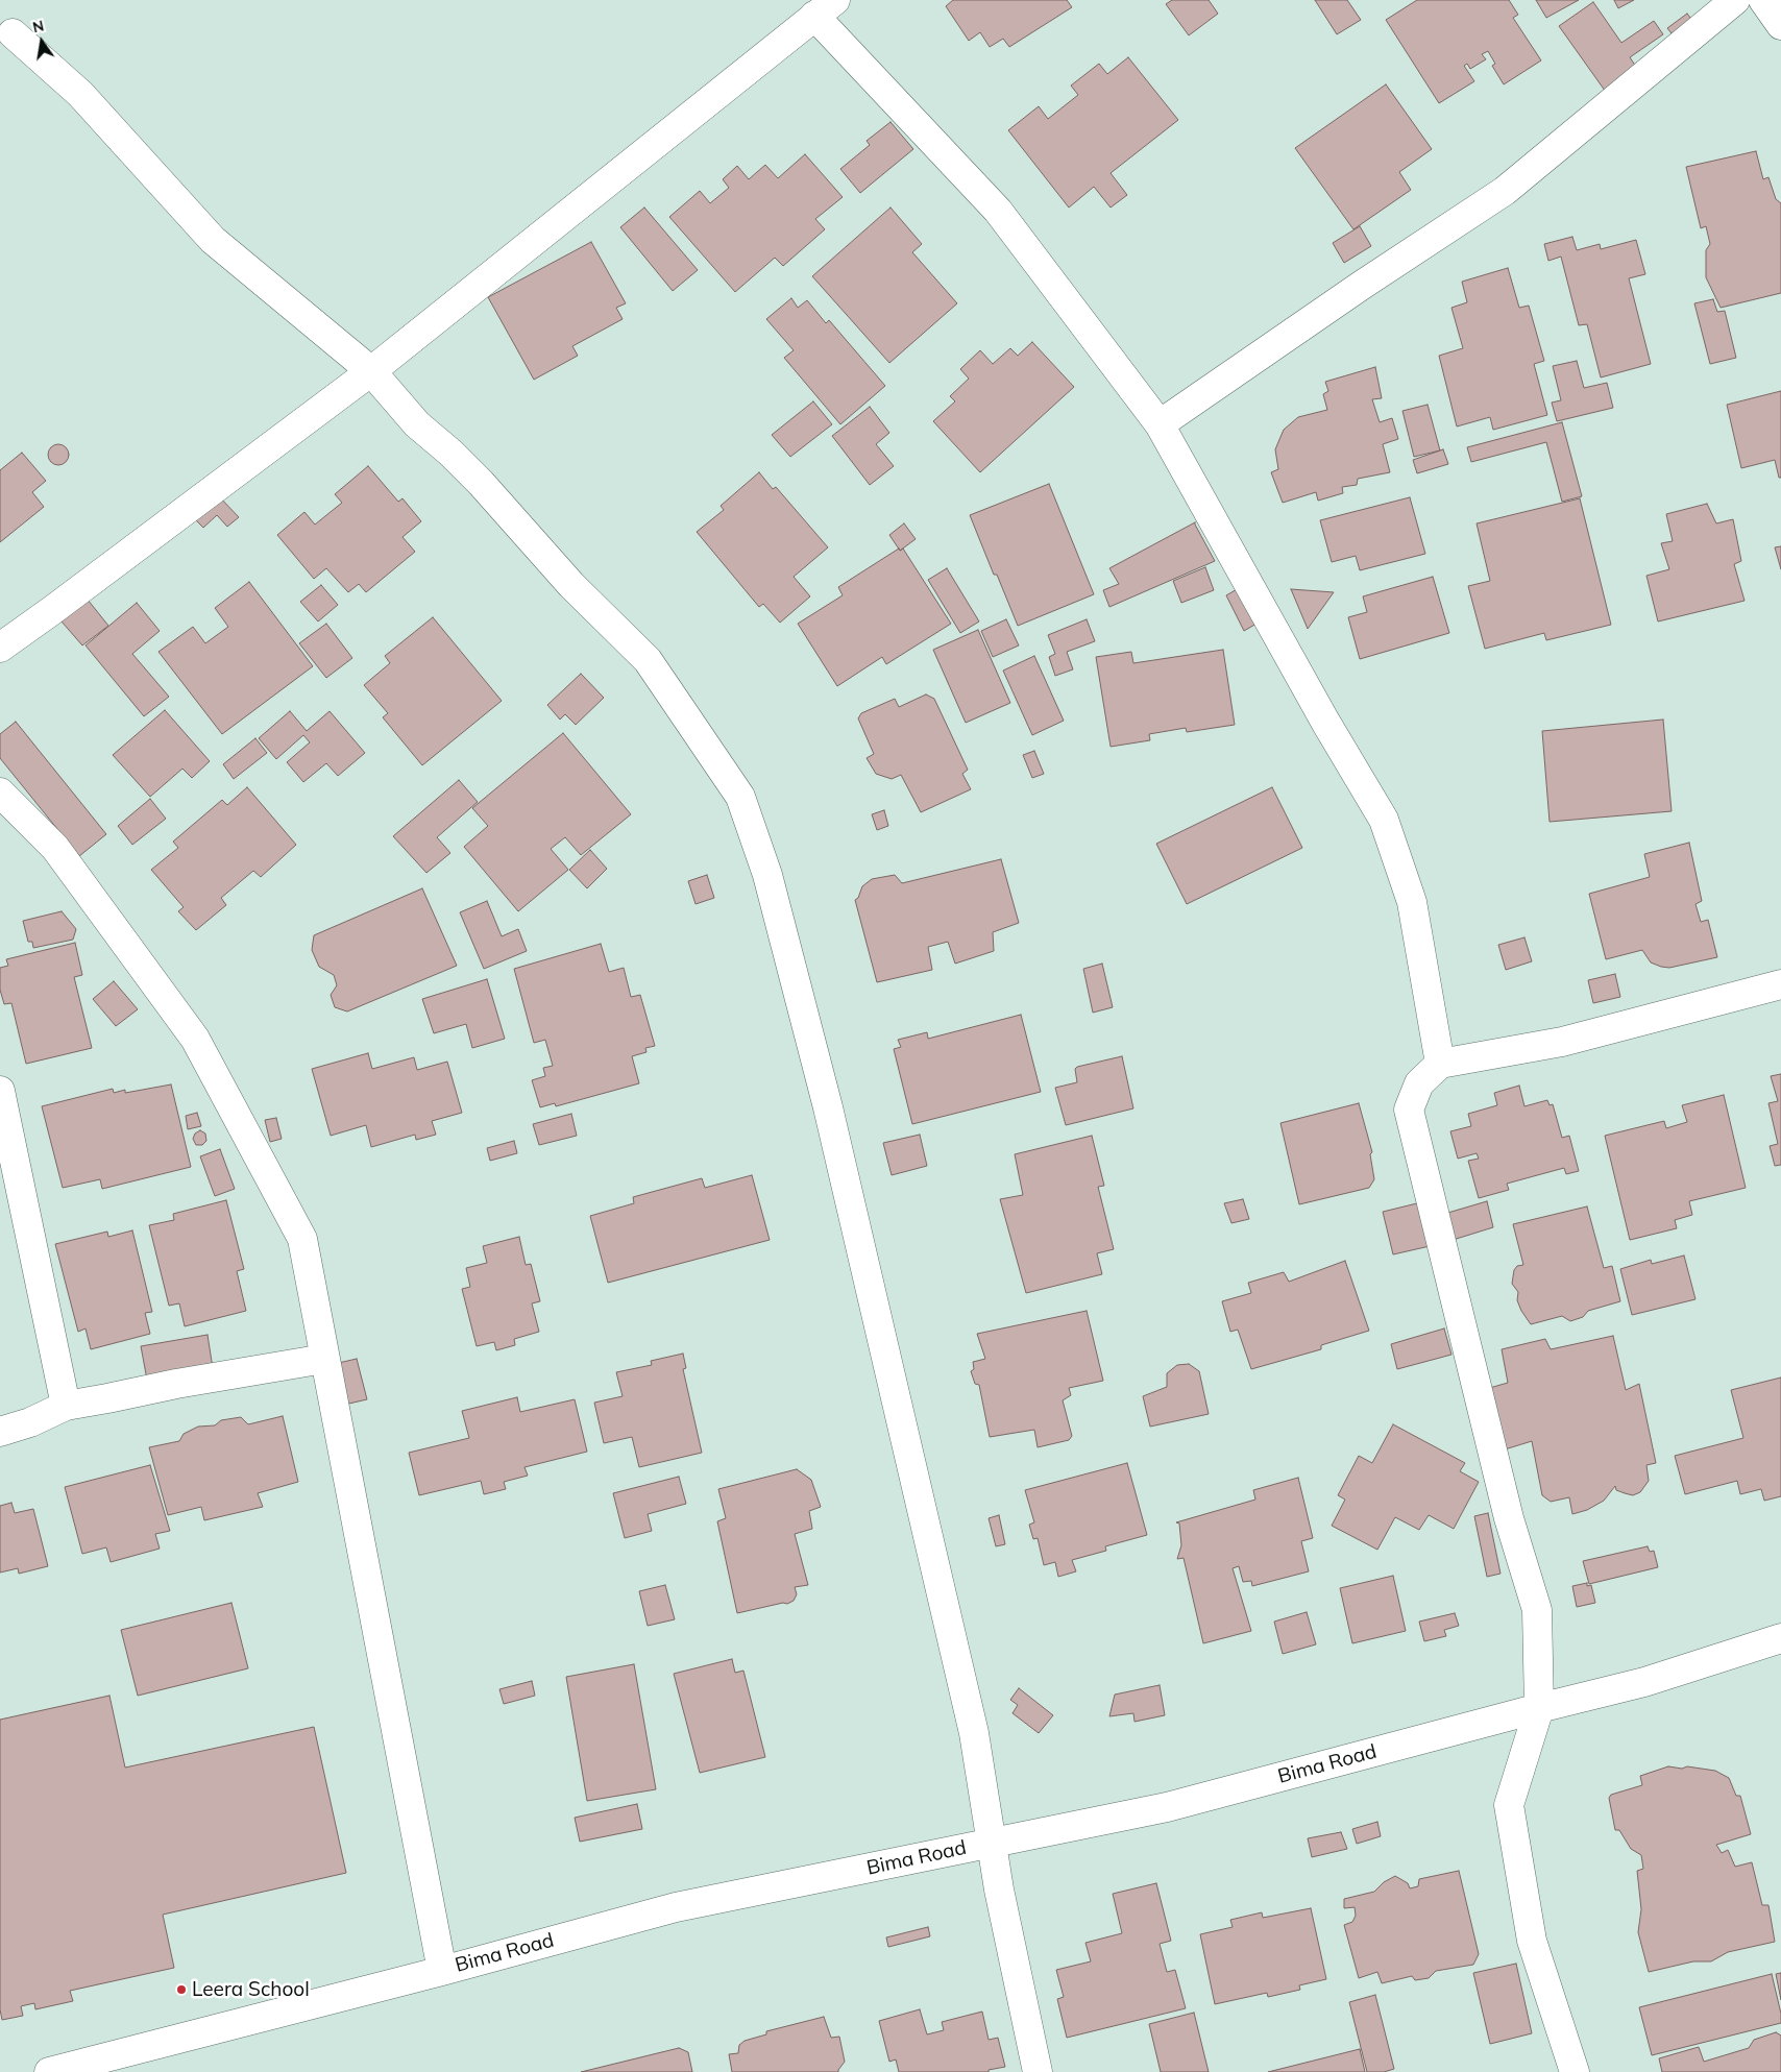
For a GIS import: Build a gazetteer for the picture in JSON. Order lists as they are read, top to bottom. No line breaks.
{"streets":{"street":["Bima Road"]},"places":["Leera School"],"north":"top"}
